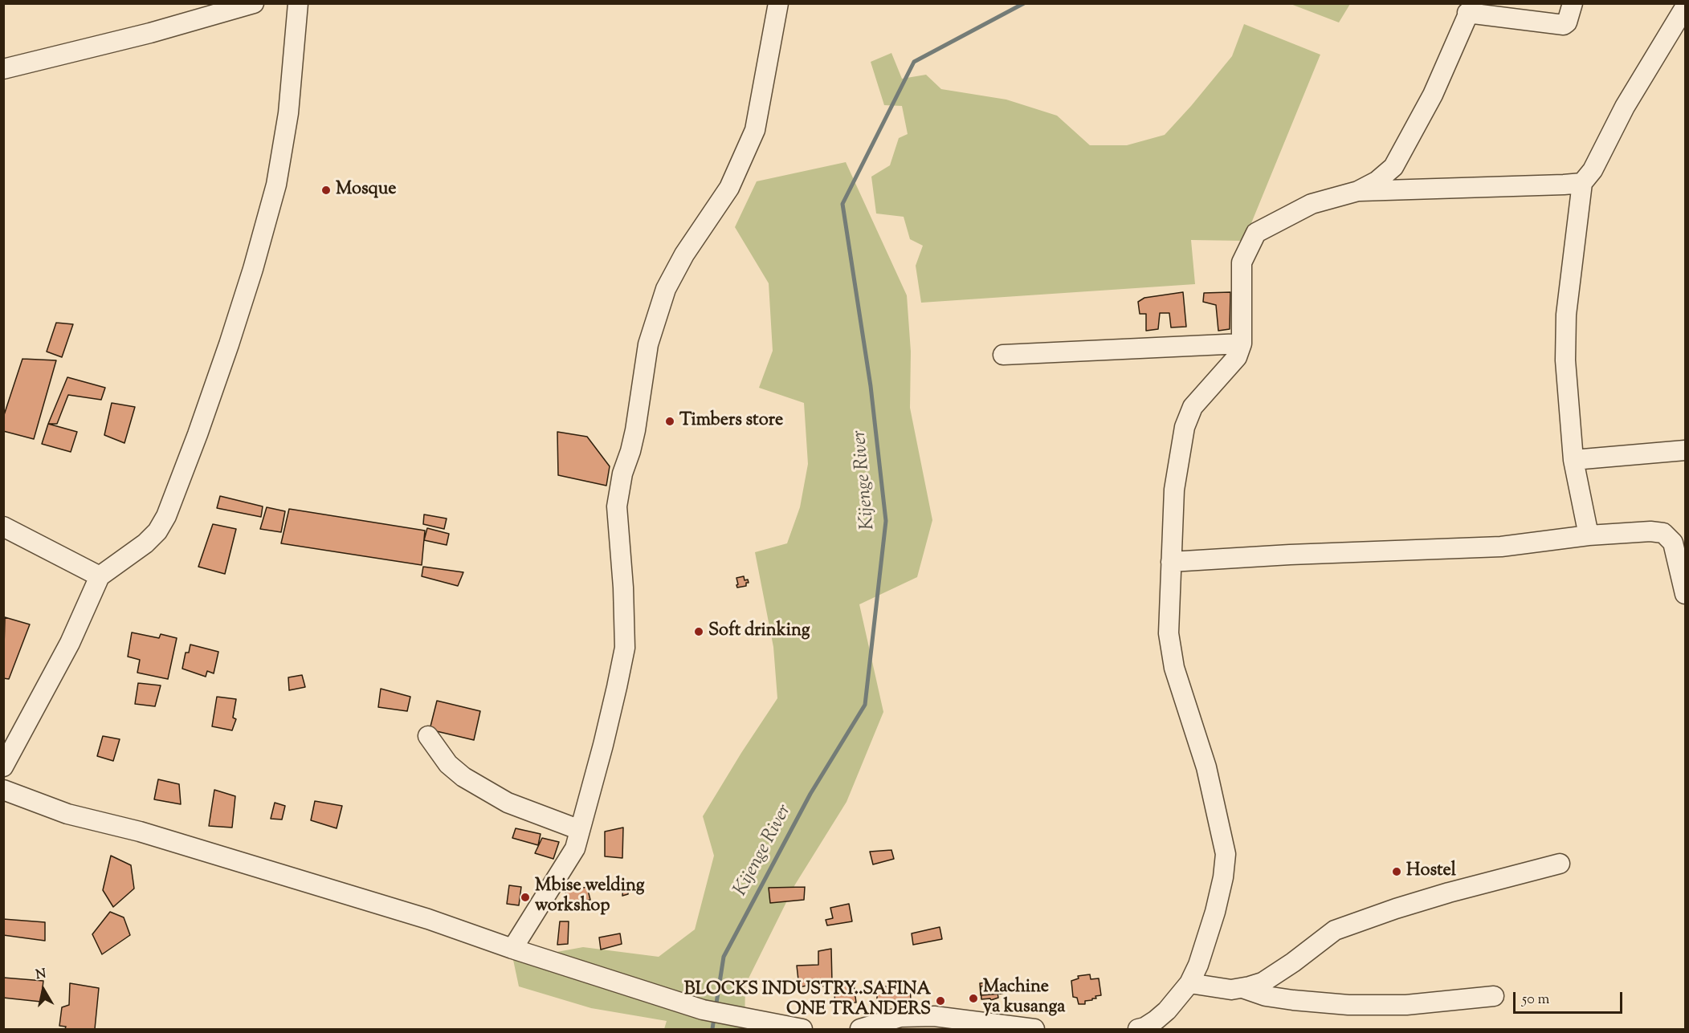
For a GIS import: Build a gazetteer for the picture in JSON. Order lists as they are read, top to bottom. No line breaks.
{"water":["Kijenge River"],"places":["Mosque","Timbers store","Soft drinking","Hostel","Mbise welding workshop","Machine ya kusanga","BLOCKS INDUSTRY..SAFINA ONE TRANDERS"],"scale_bar":"50 m","north":"top"}
